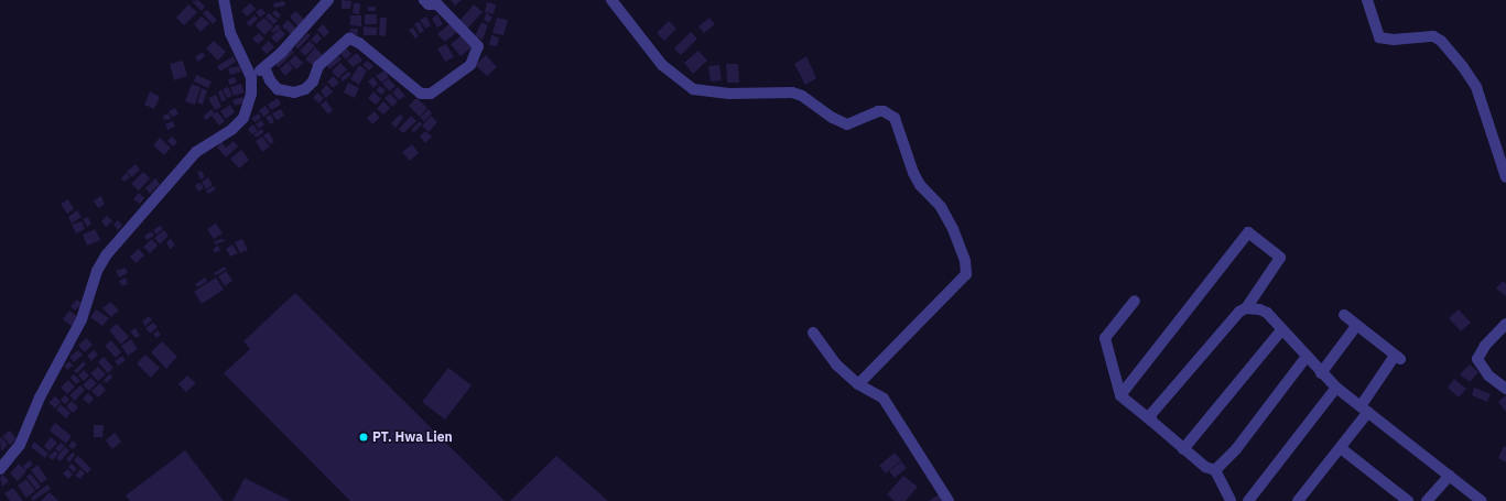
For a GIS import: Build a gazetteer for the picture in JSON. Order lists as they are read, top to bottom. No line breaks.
{"places":["PT. Hwa Lien"]}
